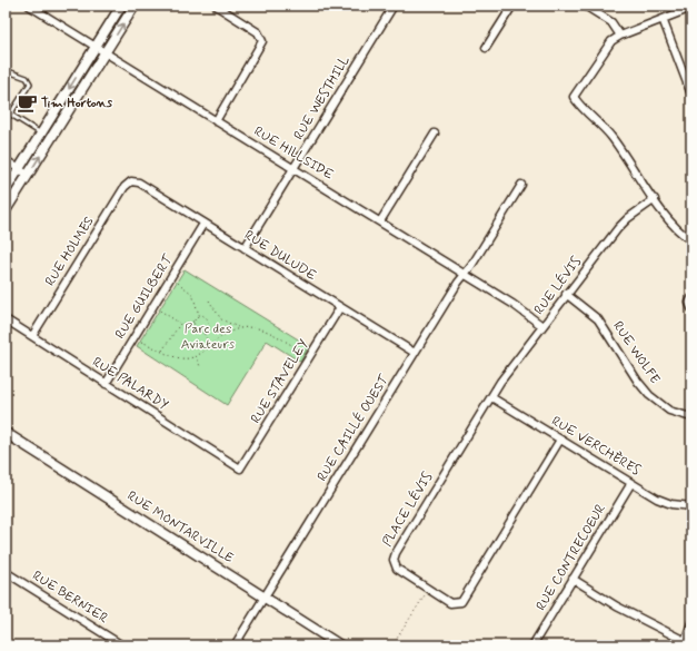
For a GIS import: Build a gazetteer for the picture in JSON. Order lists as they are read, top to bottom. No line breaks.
{"streets":{"street":["RUE WESTHILL","RUE HILLSIDE","RUE HOLMES","RUE DULUDE","RUE LÉVIS","RUE GUILBERT","RUE WOLFE","RUE STAVELEY","RUE PALARDY","RUE CAILLÉ OUEST","RUE VERCHÈRES","PLACE LÉVIS","RUE MONTARVILLE","RUE CONTRECOEUR","RUE BERNIER"]},"crossings":[["RUE WESTHILL","RUE HILLSIDE"],["RUE WESTHILL","RUE DULUDE"],["RUE HILLSIDE","RUE LÉVIS"],["RUE HILLSIDE","RUE CAILLÉ OUEST"],["RUE HOLMES","RUE DULUDE"],["RUE HOLMES","RUE PALARDY"],["RUE DULUDE","RUE GUILBERT"],["RUE DULUDE","RUE STAVELEY"],["RUE DULUDE","RUE CAILLÉ OUEST"],["RUE LÉVIS","RUE WOLFE"],["RUE LÉVIS","RUE VERCHÈRES"],["RUE LÉVIS","PLACE LÉVIS"],["RUE GUILBERT","RUE PALARDY"],["RUE STAVELEY","RUE PALARDY"],["RUE CAILLÉ OUEST","RUE MONTARVILLE"],["RUE VERCHÈRES","PLACE LÉVIS"],["RUE VERCHÈRES","RUE CONTRECOEUR"]],"parks":["Parc des Aviateurs"],"places":{"cafe":["Tim Hortons"]}}
